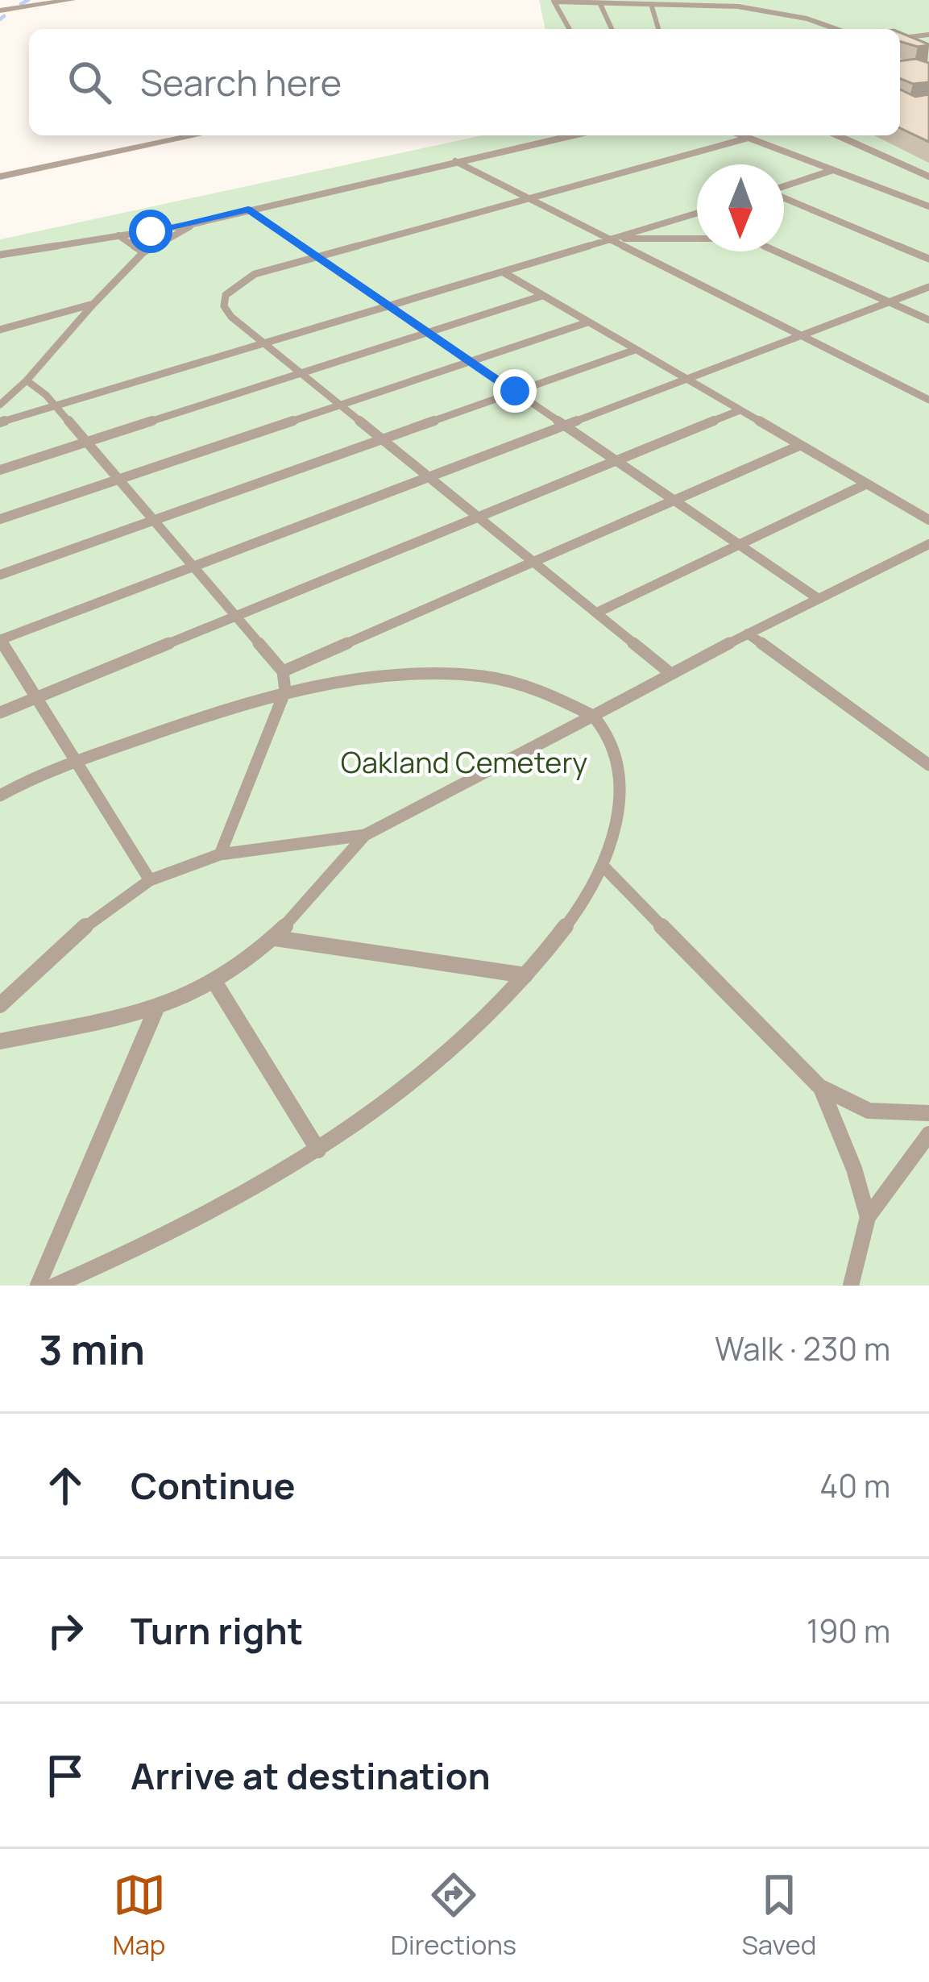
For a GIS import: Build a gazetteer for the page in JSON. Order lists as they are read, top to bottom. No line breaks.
{"parks":["Oakland Cemetery"],"north":"bottom","page":{"search":"Search here","heading":["3 min","Walk · 230 m"],"list":[["Continue","40 m"],["Turn right","190 m"],"Arrive at destination"],"nav":["Map","Directions","Saved"]}}
